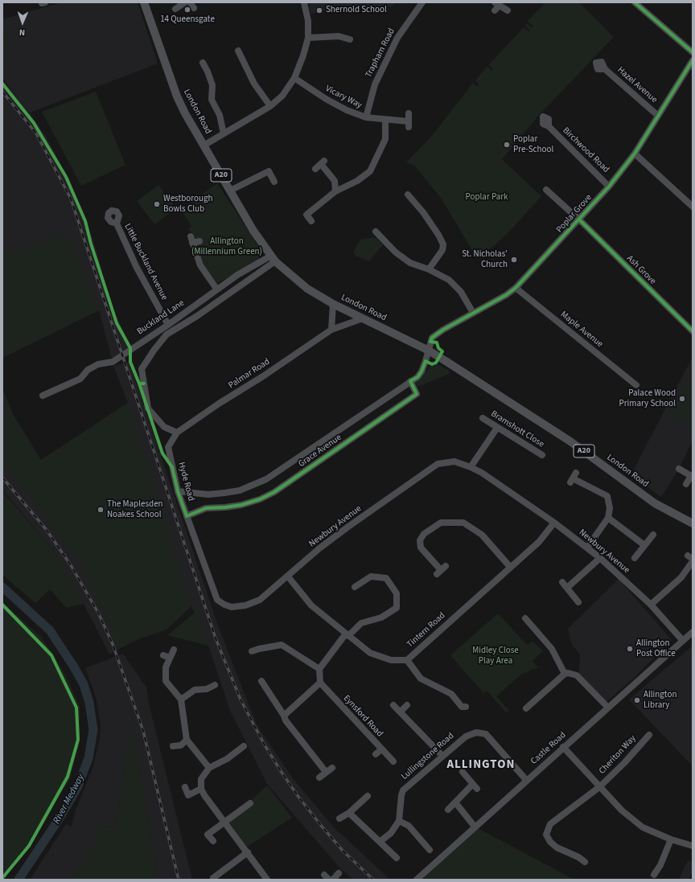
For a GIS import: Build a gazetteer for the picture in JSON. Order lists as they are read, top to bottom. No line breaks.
{"streets":{"main road":["London Road","A20"],"street":["Trapham Road","Hazel Avenue","Vicary Way","Birchwood Road","Poplar Grove","Little Buckland Avenue","Ash Grove","Buckland Lane","Maple Avenue","Palmar Road","Bramshott Close","Grace Avenue","Hyde Road","Newbury Avenue","Tintern Road","Eynsford Road","Castle Road","Cheriton Way","Lullingstone Road"]},"crossings":[["Trapham Road","Vicary Way"],["Hazel Avenue","Poplar Grove"],["London Road","Poplar Grove"],["London Road","Buckland Lane"],["London Road","Palmar Road"],["London Road","Grace Avenue"],["Birchwood Road","Poplar Grove"],["Poplar Grove","Ash Grove"],["Poplar Grove","Maple Avenue"],["Poplar Grove","Grace Avenue"],["Little Buckland Avenue","Buckland Lane"],["Buckland Lane","Palmar Road"],["Buckland Lane","Hyde Road"],["Palmar Road","Hyde Road"],["Grace Avenue","Hyde Road"],["Hyde Road","Newbury Avenue"],["Newbury Avenue","Tintern Road"],["Newbury Avenue","Castle Road"],["Castle Road","Lullingstone Road"]],"districts":["ALLINGTON"],"water":["River Medway"],"parks":["Poplar Park","Allington (Millennium Green)","Midley Close Play Area"],"places":["14 Queensgate","Shernold School","Poplar Pre-School","Westborough Bowls Club","St. Nicholas' Church","Palace Wood Primary School","The Maplesden Noakes School","Allington Post Office","Allington Library"],"north":"bottom"}
